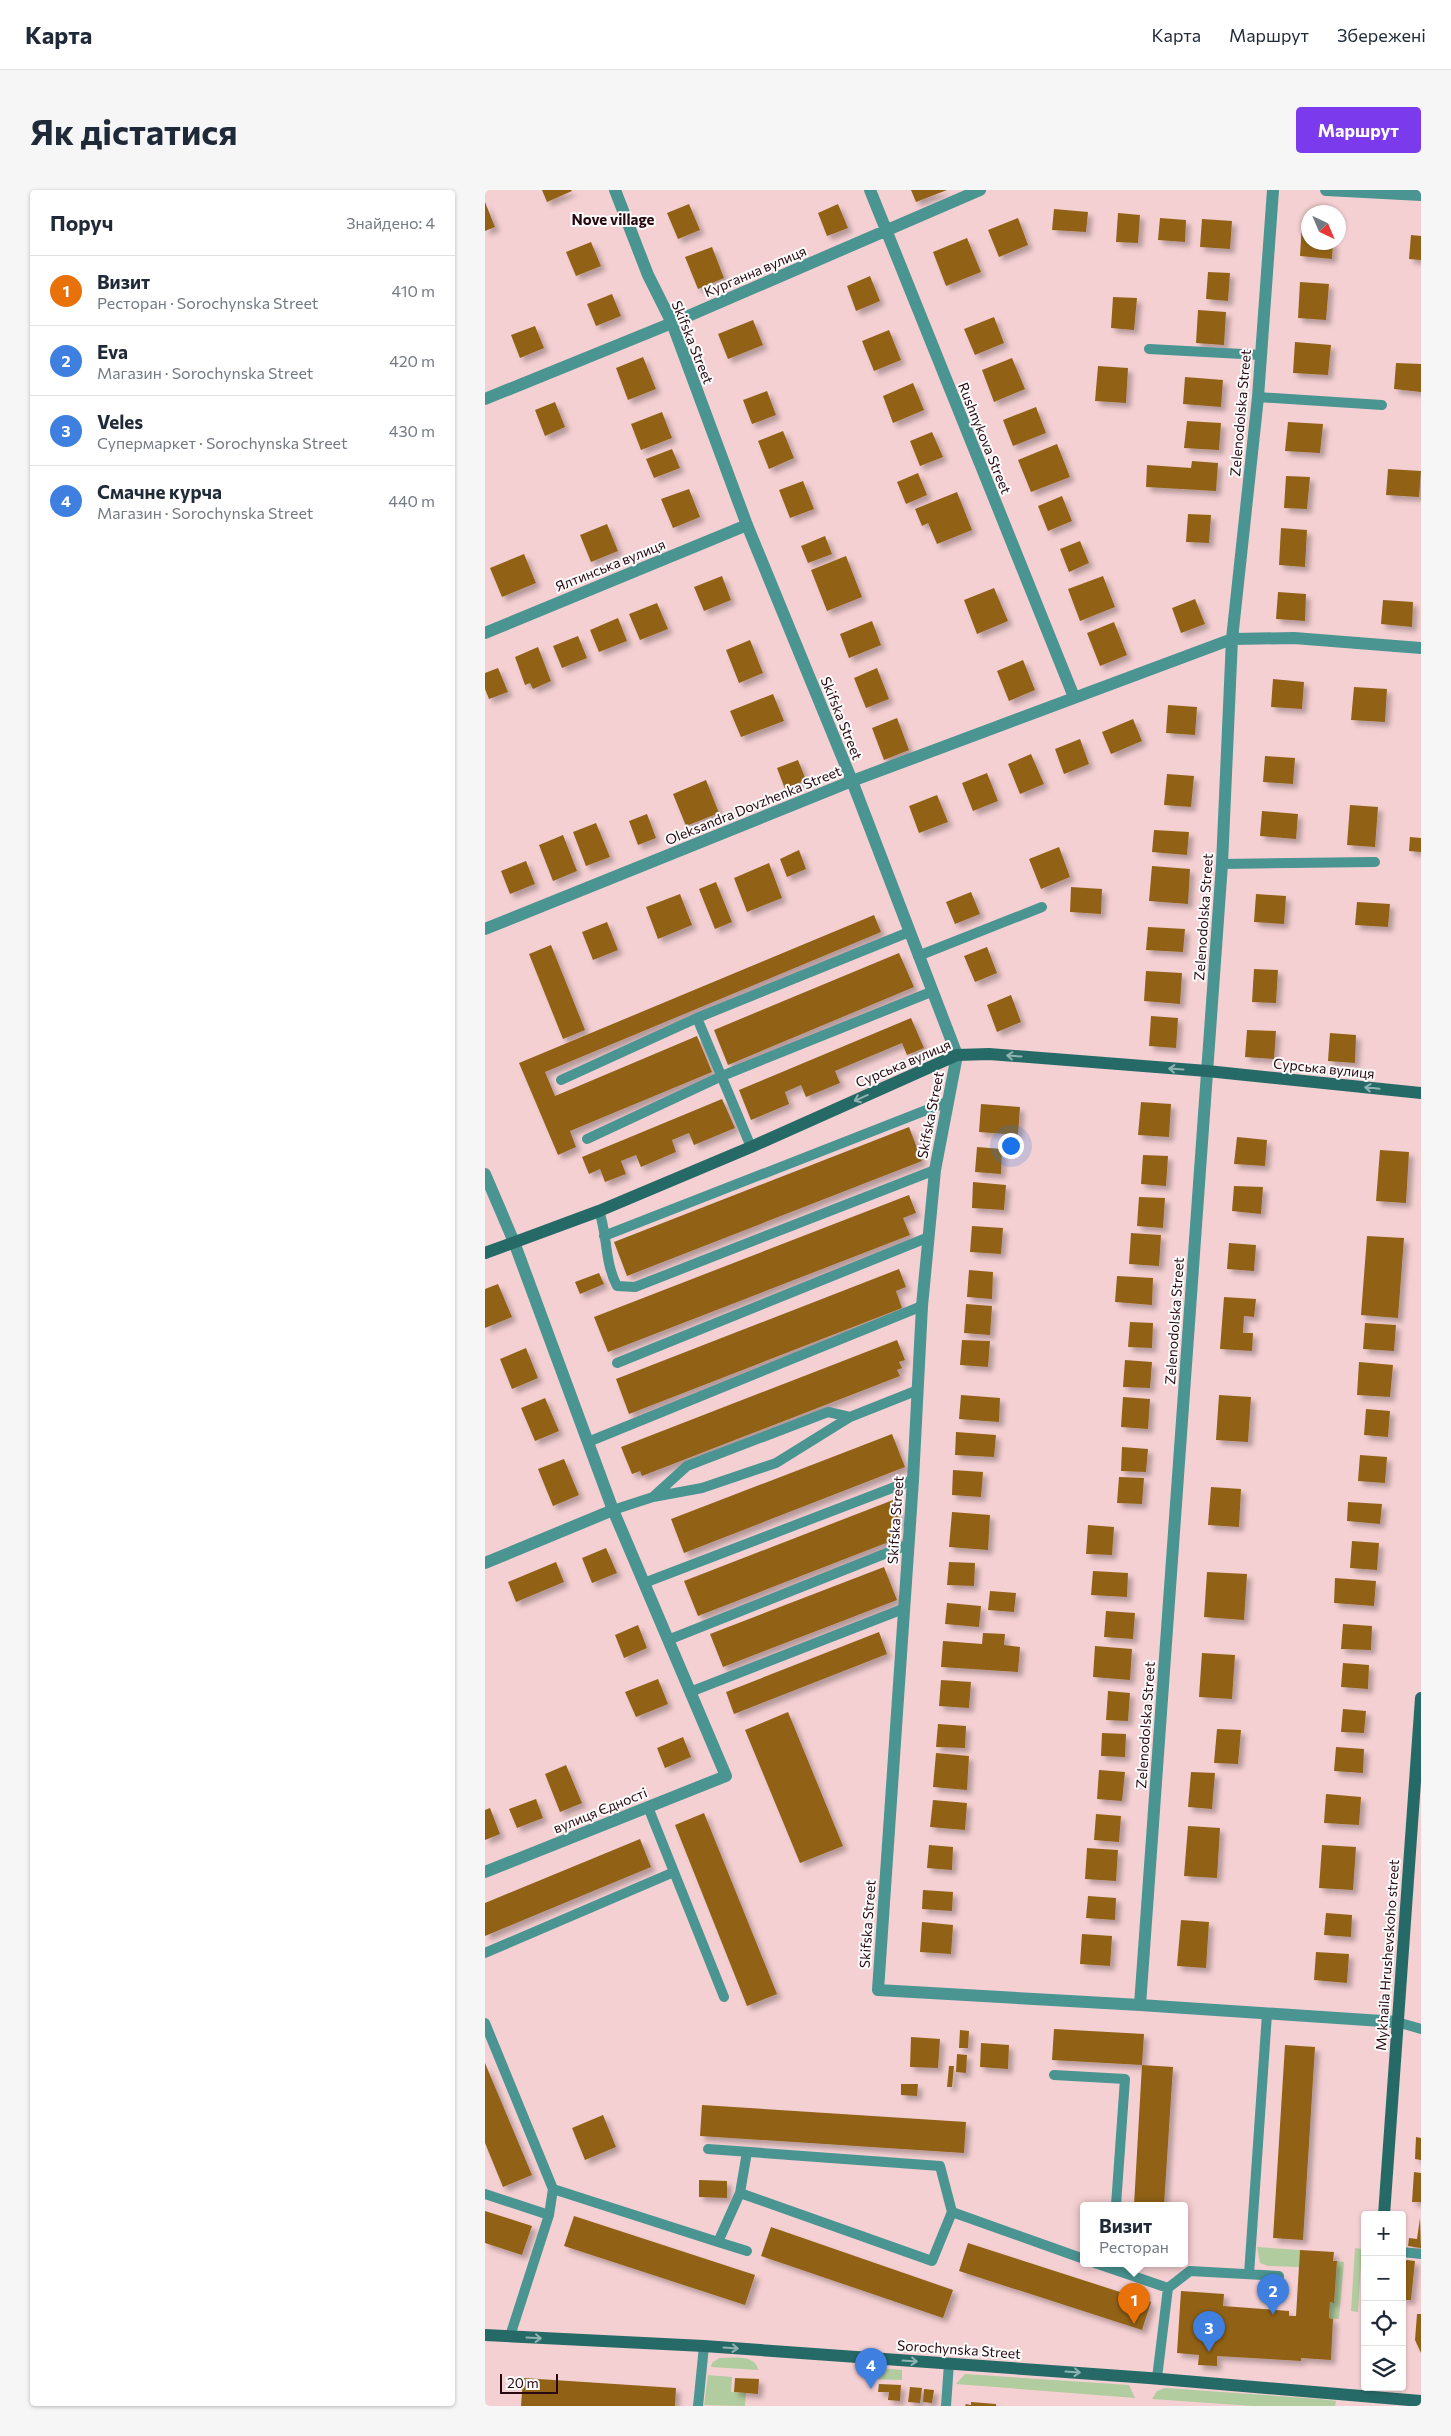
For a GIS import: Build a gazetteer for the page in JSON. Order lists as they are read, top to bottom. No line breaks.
{"streets":{"street":["Курганна вулиця","Skifska Street","Zelenodolska Street","Rushnykova Street","Ялтинська вулиця","Oleksandra Dovzhenka Street","Сурська вулиця","вулиця Єдності","Mykhaila Hrushevskoho street","Sorochynska Street"]},"crossings":[["Курганна вулиця","Skifska Street"],["Курганна вулиця","Rushnykova Street"],["Skifska Street","Zelenodolska Street"],["Skifska Street","Ялтинська вулиця"],["Skifska Street","Oleksandra Dovzhenka Street"],["Skifska Street","Сурська вулиця"],["Zelenodolska Street","Oleksandra Dovzhenka Street"],["Zelenodolska Street","Сурська вулиця"],["Rushnykova Street","Oleksandra Dovzhenka Street"]],"one_way":["Сурська вулиця","Sorochynska Street"],"districts":["Nove village"],"scale_bar":"20 m","north":"bottom right","page":{"header":"Карта","nav":["Карта","Маршрут","Збережені"],"buttons":"Маршрут","title":"Як дістатися","heading":["Поруч","Знайдено: 4"],"list":[{"mark":"1","name":"Визит","note":"Ресторан · Sorochynska Street","value":"410 m"},{"mark":"2","name":"Eva","note":"Магазин · Sorochynska Street","value":"420 m"},{"mark":"3","name":"Veles","note":"Супермаркет · Sorochynska Street","value":"430 m"},{"mark":"4","name":"Смачне курча","note":"Магазин · Sorochynska Street","value":"440 m"}],"popup":["Визит","Ресторан"],"map_buttons":["+","−"],"pins":["2","1","3","4"],"scale":"20 m"}}
